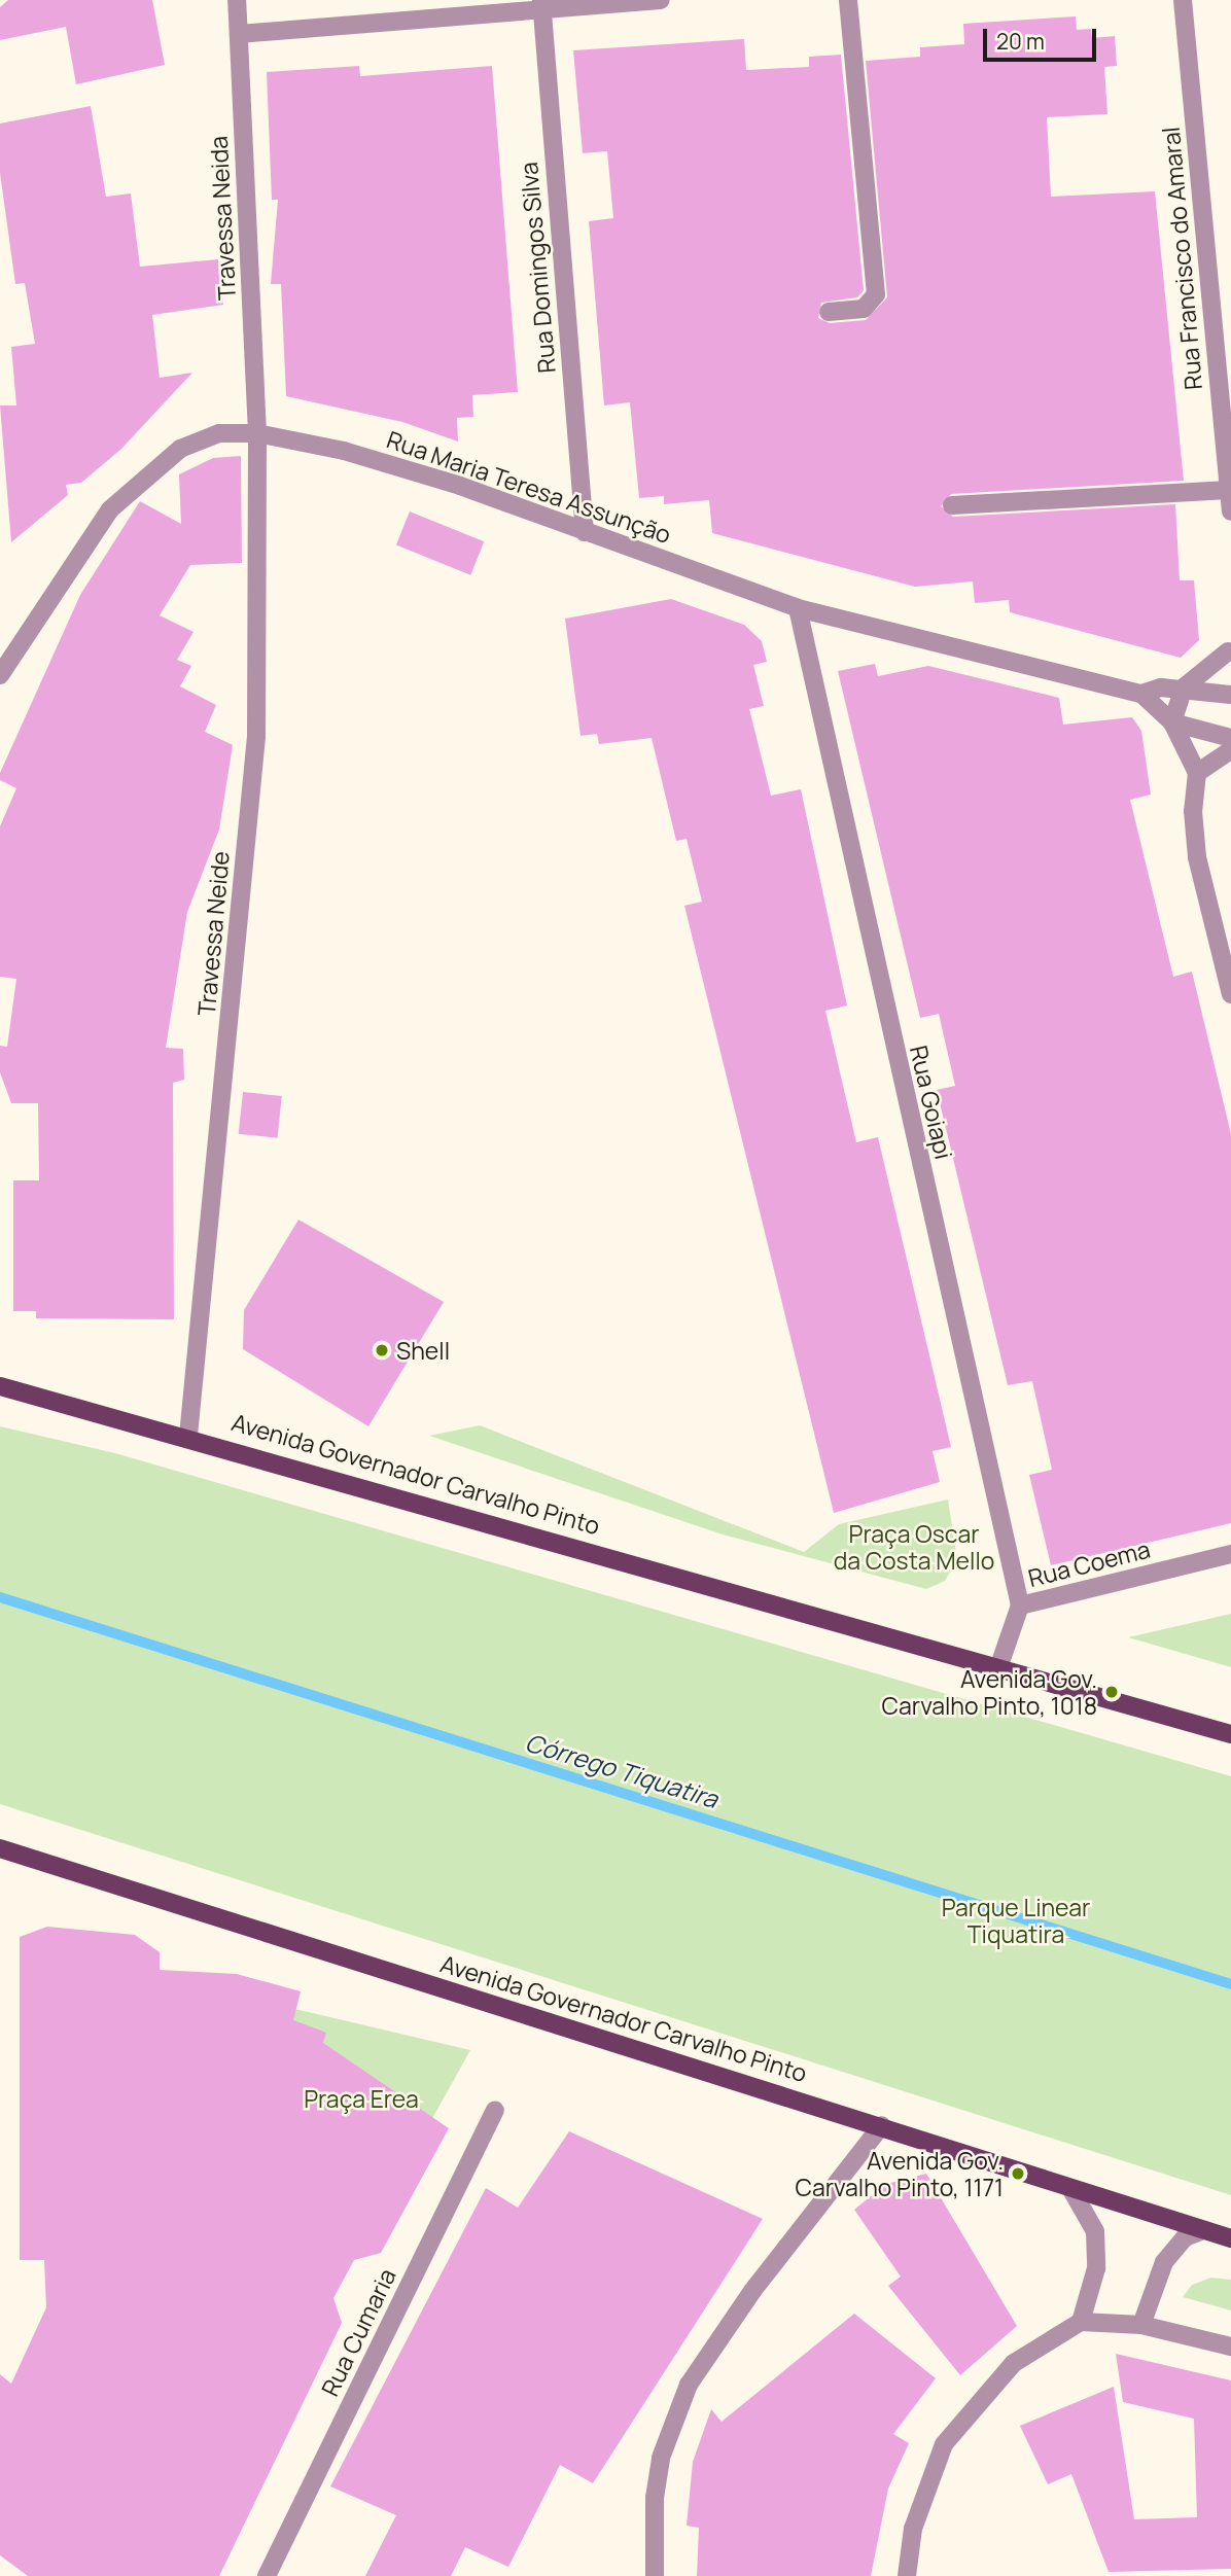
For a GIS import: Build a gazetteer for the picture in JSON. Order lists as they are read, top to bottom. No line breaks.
{"streets":{"main road":["Avenida Governador Carvalho Pinto"],"street":["Travessa Neida","Rua Francisco do Amaral","Rua Domingos Silva","Rua Maria Teresa Assunção","Travessa Neide","Rua Goiapi","Rua Coema","Rua Cumaria"]},"crossings":[["Travessa Neida","Rua Maria Teresa Assunção"],["Travessa Neida","Travessa Neide"],["Rua Domingos Silva","Rua Maria Teresa Assunção"],["Rua Maria Teresa Assunção","Travessa Neide"],["Rua Maria Teresa Assunção","Rua Goiapi"],["Travessa Neide","Avenida Governador Carvalho Pinto"],["Rua Goiapi","Rua Coema"],["Avenida Governador Carvalho Pinto","Rua Coema"]],"water":["Córrego Tiquatira"],"parks":["Praça Oscar da Costa Mello","Parque Linear Tiquatira","Praça Erea"],"places":["Shell","Avenida Gov. Carvalho Pinto, 1018","Avenida Gov. Carvalho Pinto, 1171"],"scale_bar":"20 m"}
